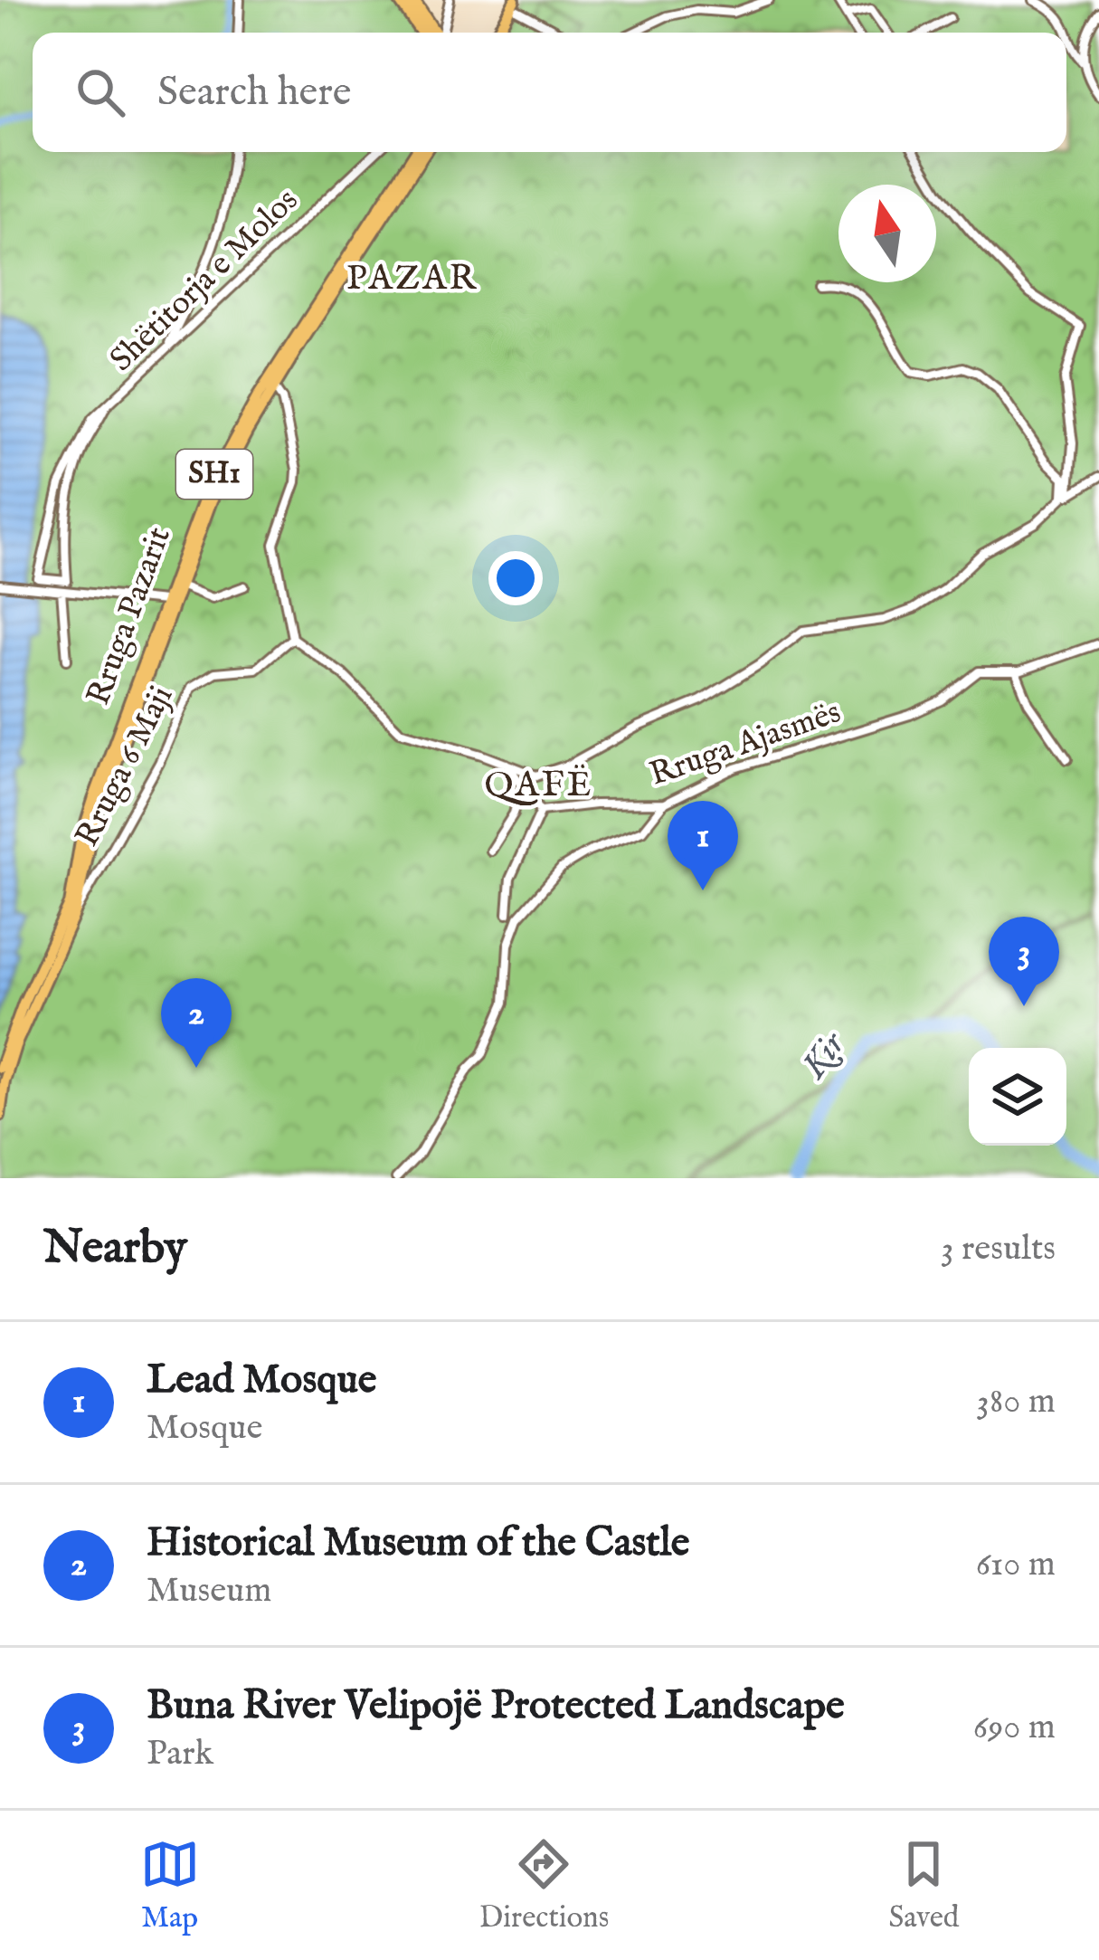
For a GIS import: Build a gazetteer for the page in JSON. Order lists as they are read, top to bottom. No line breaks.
{"streets":{"main road":["SH1","Rruga Pazarit"],"street":["Shëtitorja e Molos","Rruga Ajasmës","Rruga 6 Maji"]},"crossings":[["SH1","Rruga Pazarit"],["SH1","Rruga 6 Maji"]],"districts":["PAZAR","QAFË"],"water":["Kir"],"north":"top","page":{"search":"Search here","pins":["1","3","2"],"heading":["Nearby","3 results"],"list":[{"mark":"1","name":"Lead Mosque","note":"Mosque","value":"380 m"},{"mark":"2","name":"Historical Museum of the Castle","note":"Museum","value":"610 m"},{"mark":"3","name":"Buna River Velipojë Protected Landscape","note":"Park","value":"690 m"}],"nav":["Map","Directions","Saved"]}}
